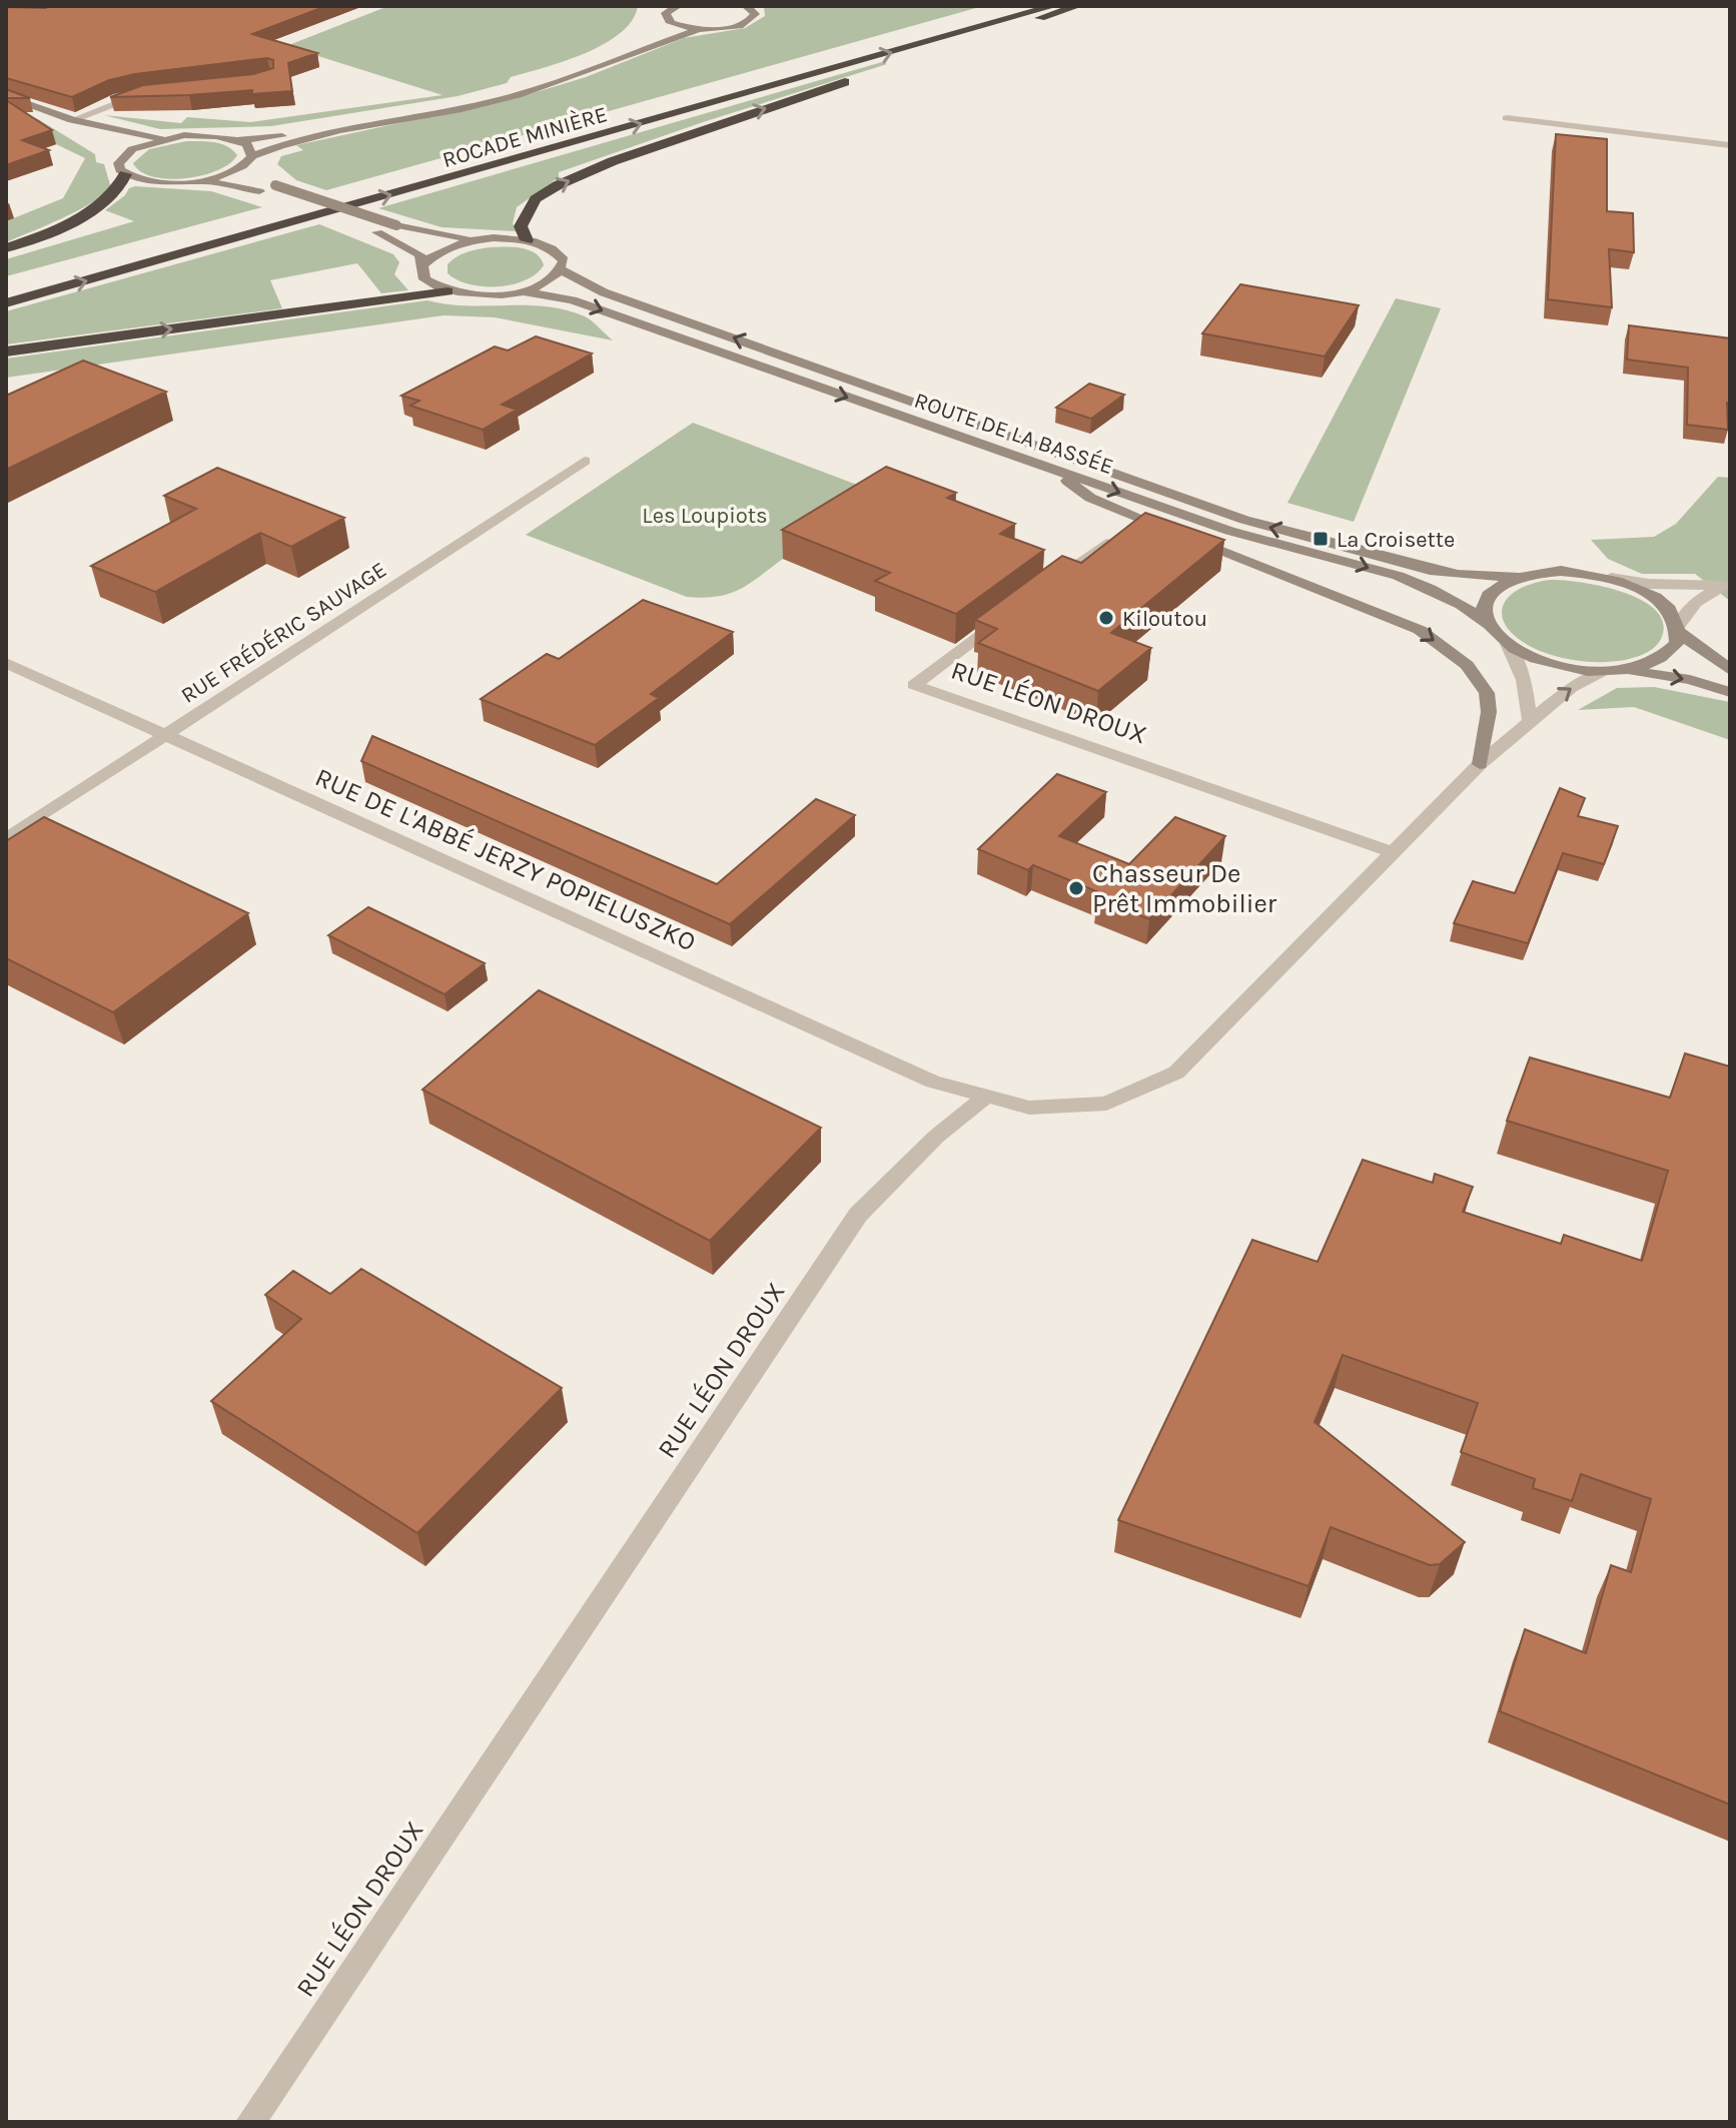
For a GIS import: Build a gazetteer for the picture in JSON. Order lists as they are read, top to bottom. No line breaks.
{"streets":{"highway":["ROCADE MINIÈRE"],"main road":["ROUTE DE LA BASSÉE"],"street":["RUE FRÉDÉRIC SAUVAGE","RUE LÉON DROUX","RUE DE L'ABBÉ JERZY POPIELUSZKO"]},"crossings":[["RUE FRÉDÉRIC SAUVAGE","RUE DE L'ABBÉ JERZY POPIELUSZKO"],["RUE LÉON DROUX","RUE DE L'ABBÉ JERZY POPIELUSZKO"]],"parks":["Les Loupiots"],"places":{"transit":["La Croisette"],"other":["Kiloutou","Chasseur De Prêt Immobilier"]}}
